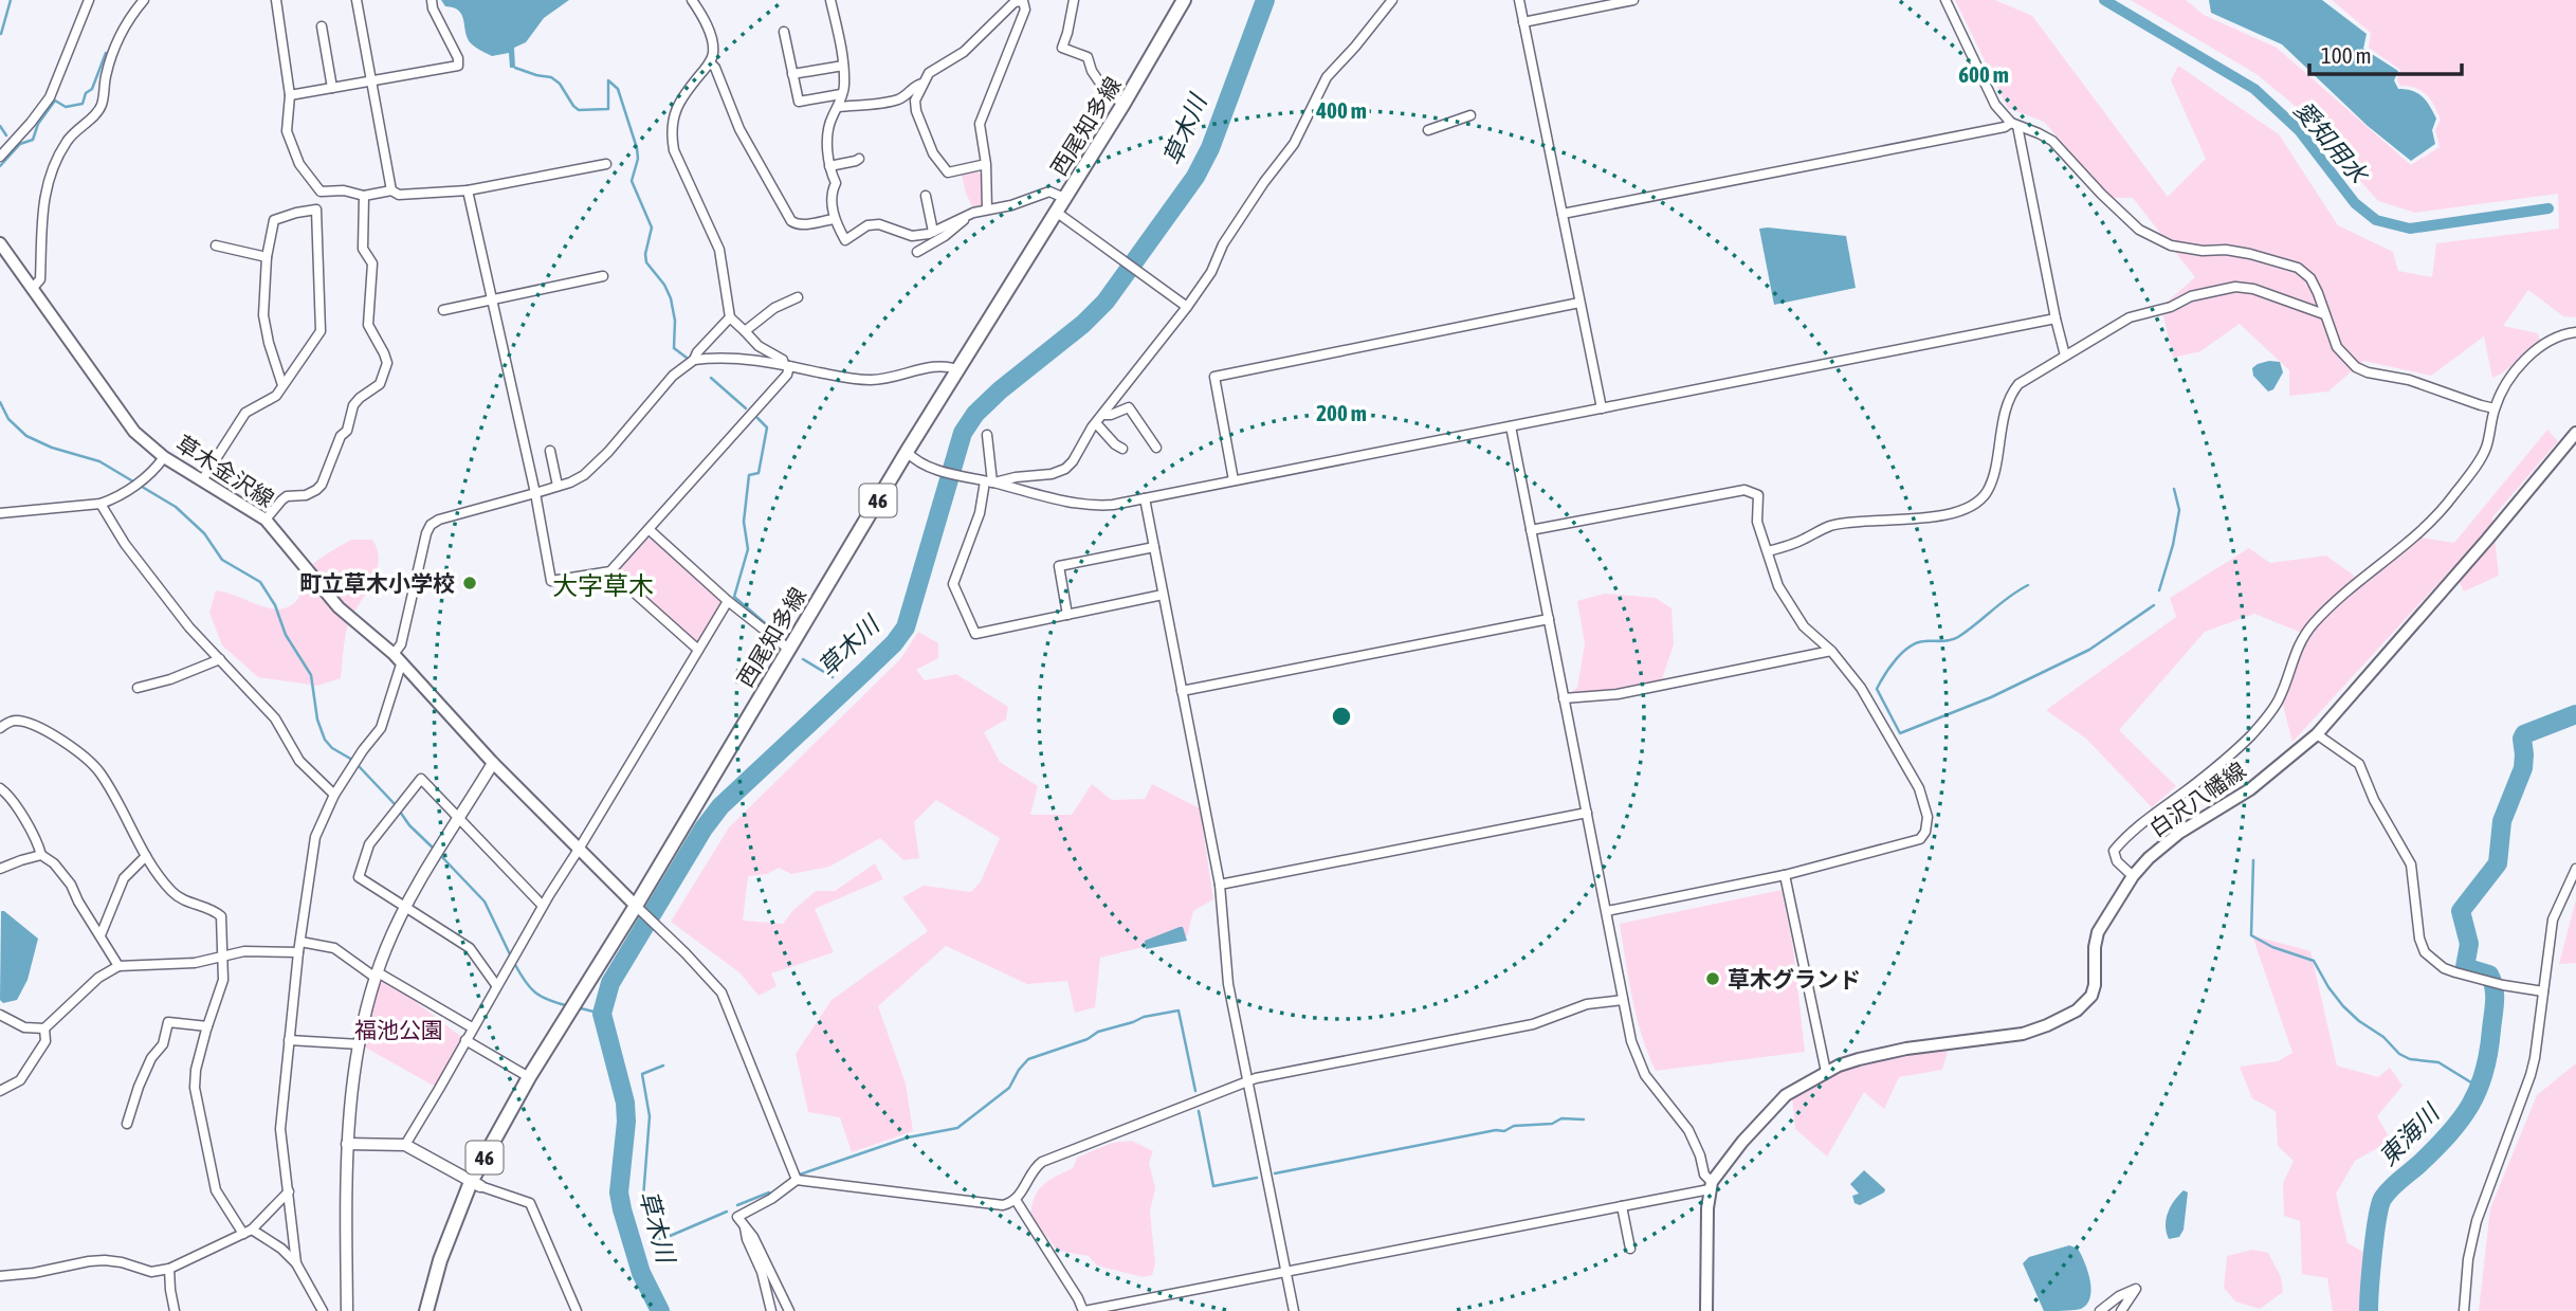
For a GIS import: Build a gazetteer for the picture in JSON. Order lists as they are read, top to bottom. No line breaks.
{"streets":{"main road":["西尾知多線","草木金沢線","46","白沢八幡線"]},"crossings":[["西尾知多線","草木金沢線"]],"districts":["大字草木"],"water":["草木川","愛知用水","東海川"],"parks":["福池公園"],"places":["町立草木小学校","草木グランド"],"scale_bar":"100 m","rings":["600 m","400 m","200 m"]}
